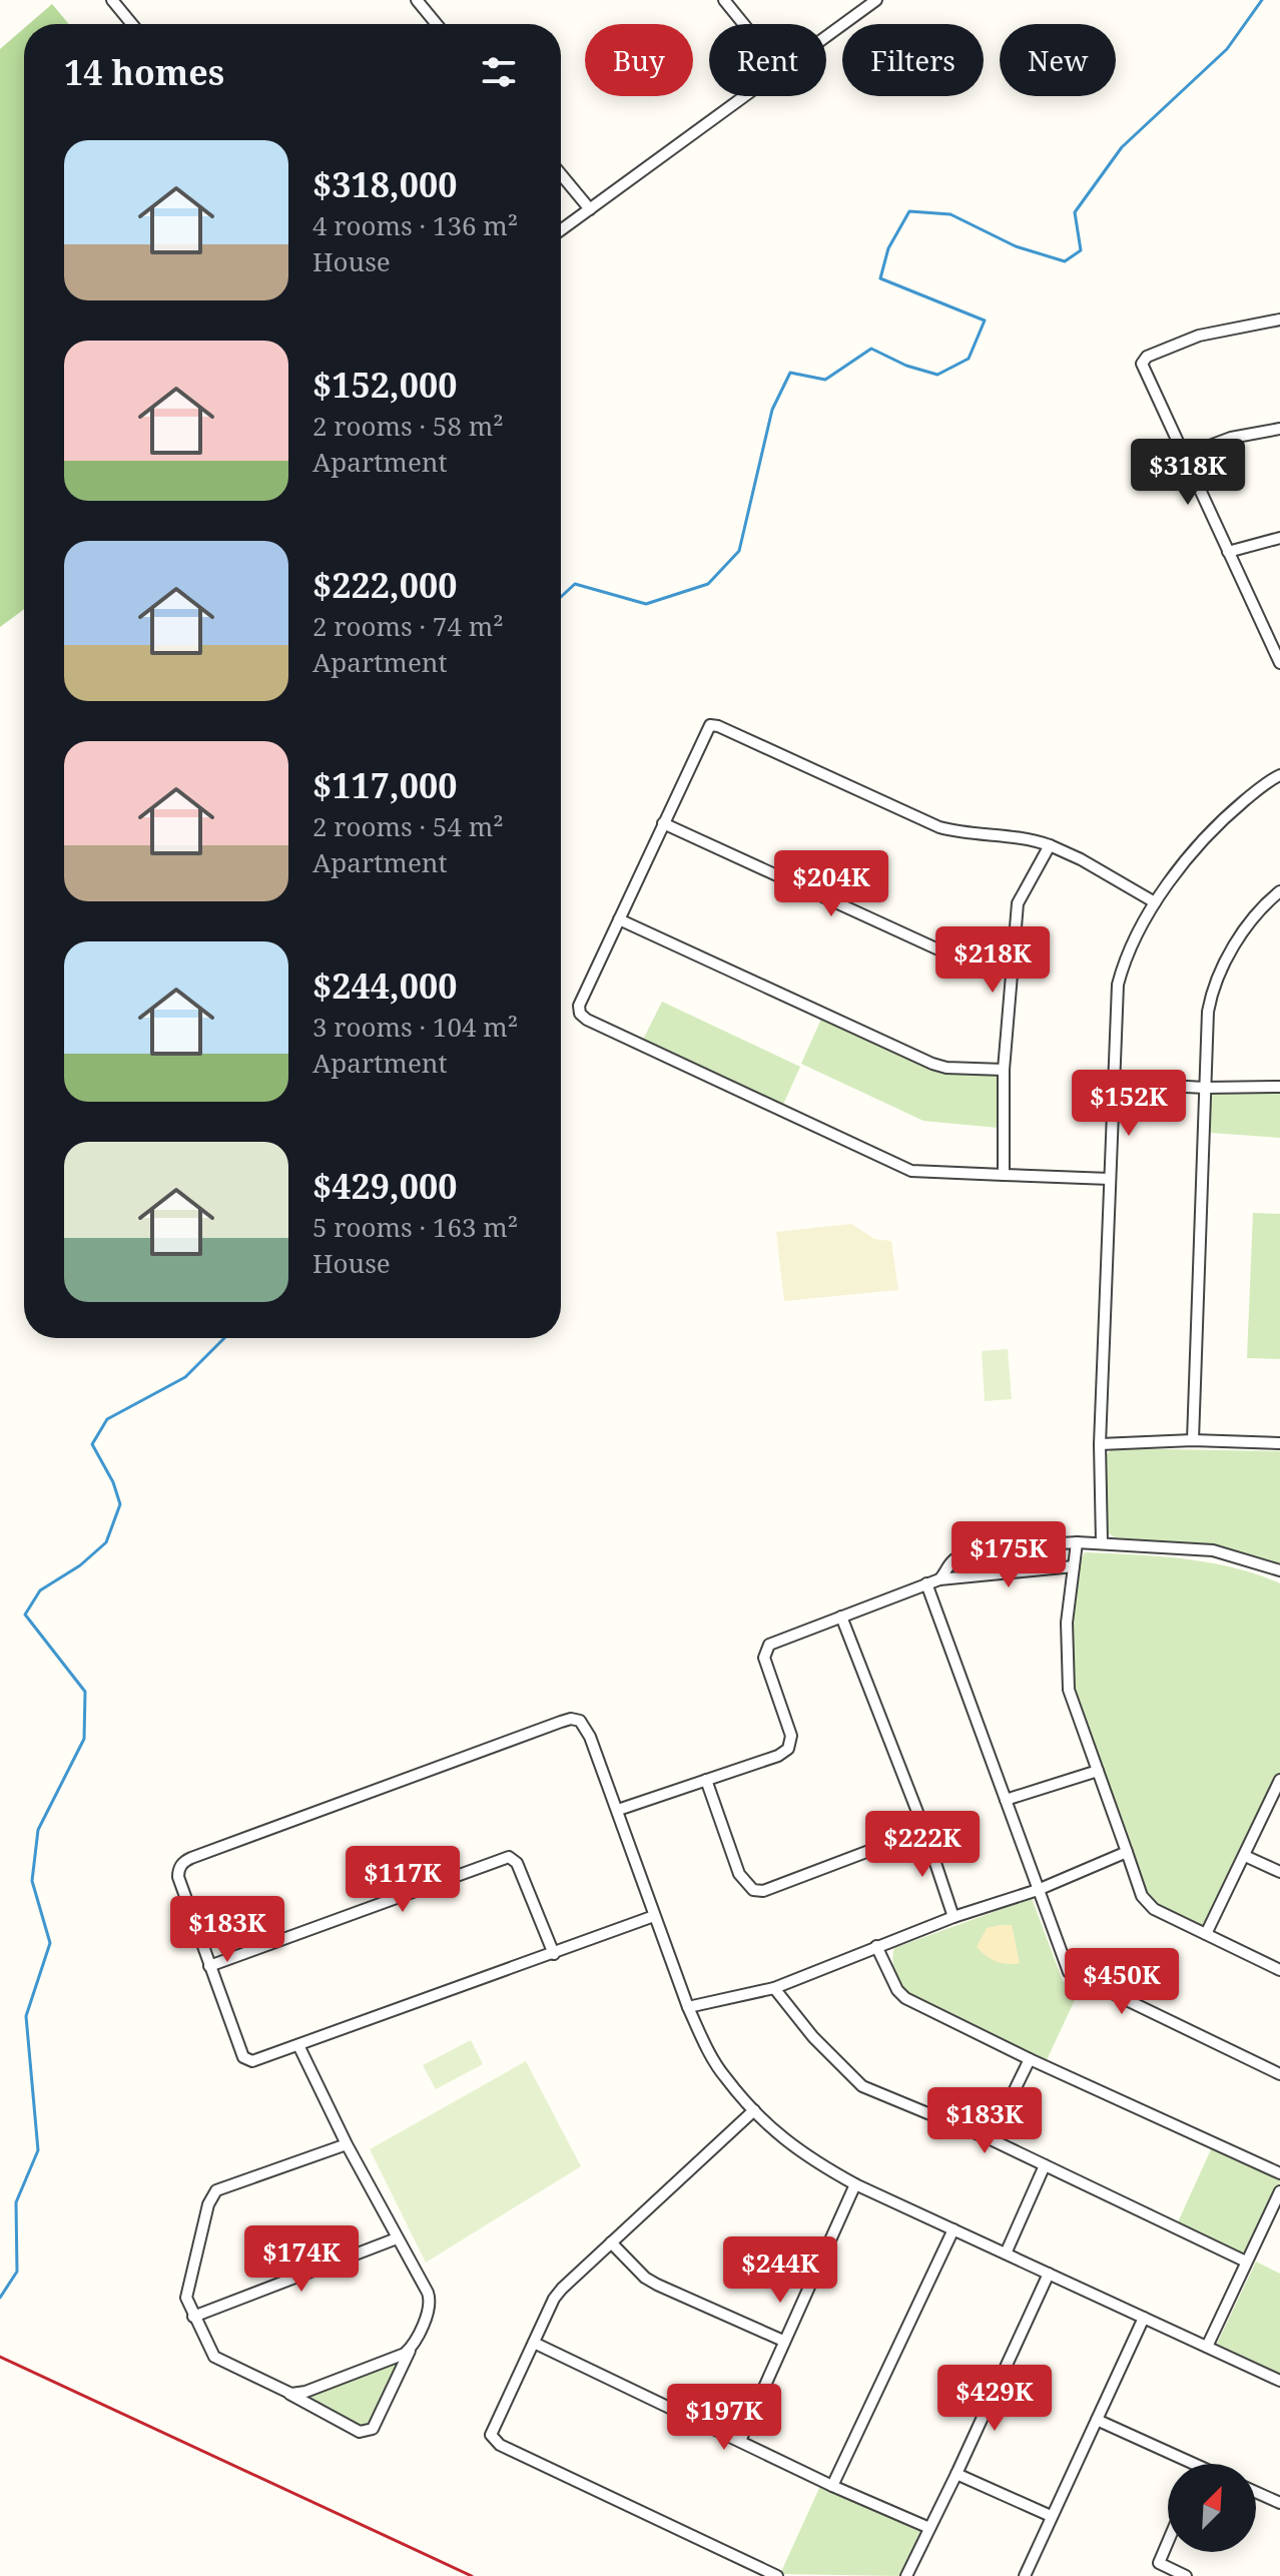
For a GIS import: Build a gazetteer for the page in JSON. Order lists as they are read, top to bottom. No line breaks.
{"north":"top right","page":{"chip":["Buy","Rent","Filters","New"],"heading":"14 homes","list":[{"name":"$318,000","note":"4 rooms · 136 m² · House"},{"name":"$152,000","note":"2 rooms · 58 m² · Apartment"},{"name":"$222,000","note":"2 rooms · 74 m² · Apartment"},{"name":"$117,000","note":"2 rooms · 54 m² · Apartment"},{"name":"$244,000","note":"3 rooms · 104 m² · Apartment"},{"name":"$429,000","note":"5 rooms · 163 m² · House"}],"price":["$318K","$204K","$218K","$152K","$175K","$222K","$117K","$183K","$450K","$183K","$174K","$244K","$429K","$197K"]}}
